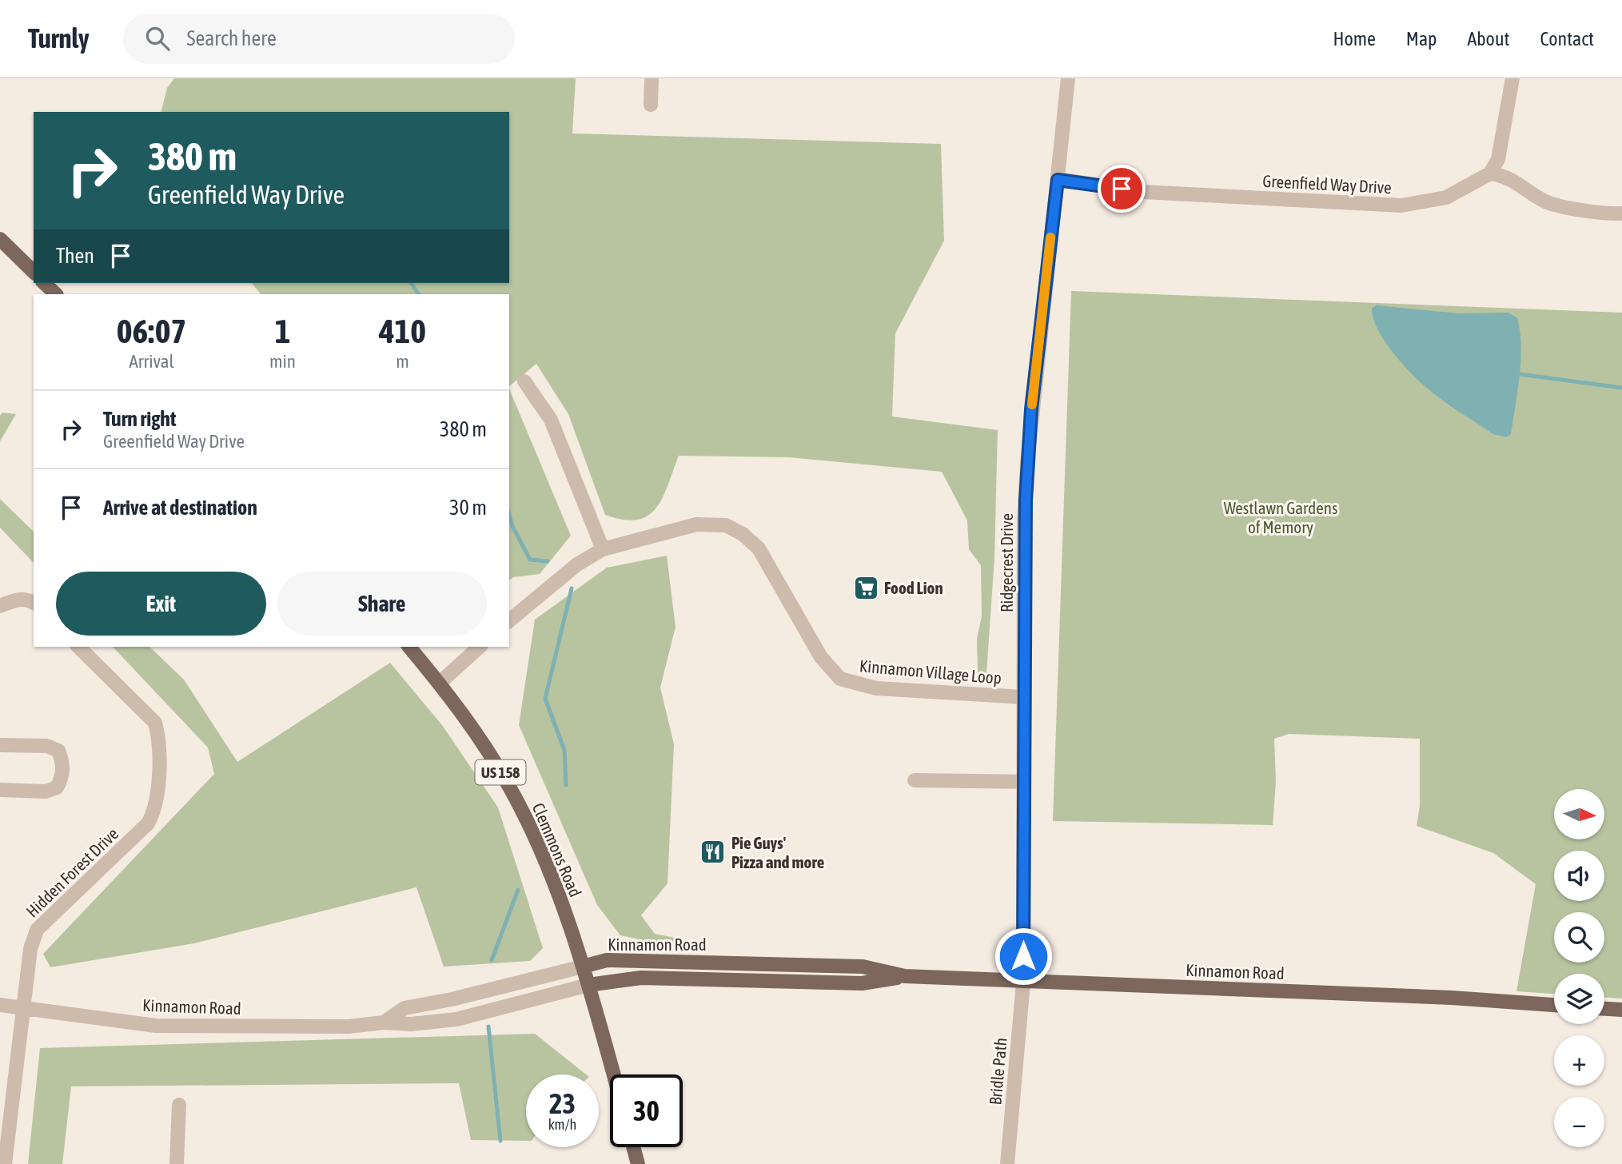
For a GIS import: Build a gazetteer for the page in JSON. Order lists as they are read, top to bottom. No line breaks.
{"streets":{"main road":["US 158","Clemmons Road","Kinnamon Road"],"street":["Greenfield Way Drive","Ridgecrest Drive","Kinnamon Village Loop","Hidden Forest Drive","Bridle Path"]},"crossings":[["Greenfield Way Drive","Ridgecrest Drive"],["Ridgecrest Drive","Kinnamon Village Loop"],["Ridgecrest Drive","Kinnamon Road"],["Ridgecrest Drive","Bridle Path"],["US 158","Clemmons Road"],["US 158","Kinnamon Road"],["Clemmons Road","Kinnamon Road"],["Hidden Forest Drive","Kinnamon Road"],["Kinnamon Road","Bridle Path"]],"parks":["Westlawn Gardens of Memory"],"places":{"supermarket":["Food Lion"],"restaurant":["Pie Guys' Pizza and more"]},"north":"right","page":{"header":"Turnly","search":"Search here","nav":["Home","Map","About","Contact"],"turn":["380 m","Greenfield Way Drive"],"then":"Then","eta":["06:07","Arrival","1","min","410","m"],"list":[{"name":"Turn right","note":"Greenfield Way Drive","value":"380 m"},{"name":"Arrive at destination","value":"30 m"}],"buttons":["Exit","Share"],"map_buttons":["+","−"],"speed":"23 km/h","limit":"30"}}
